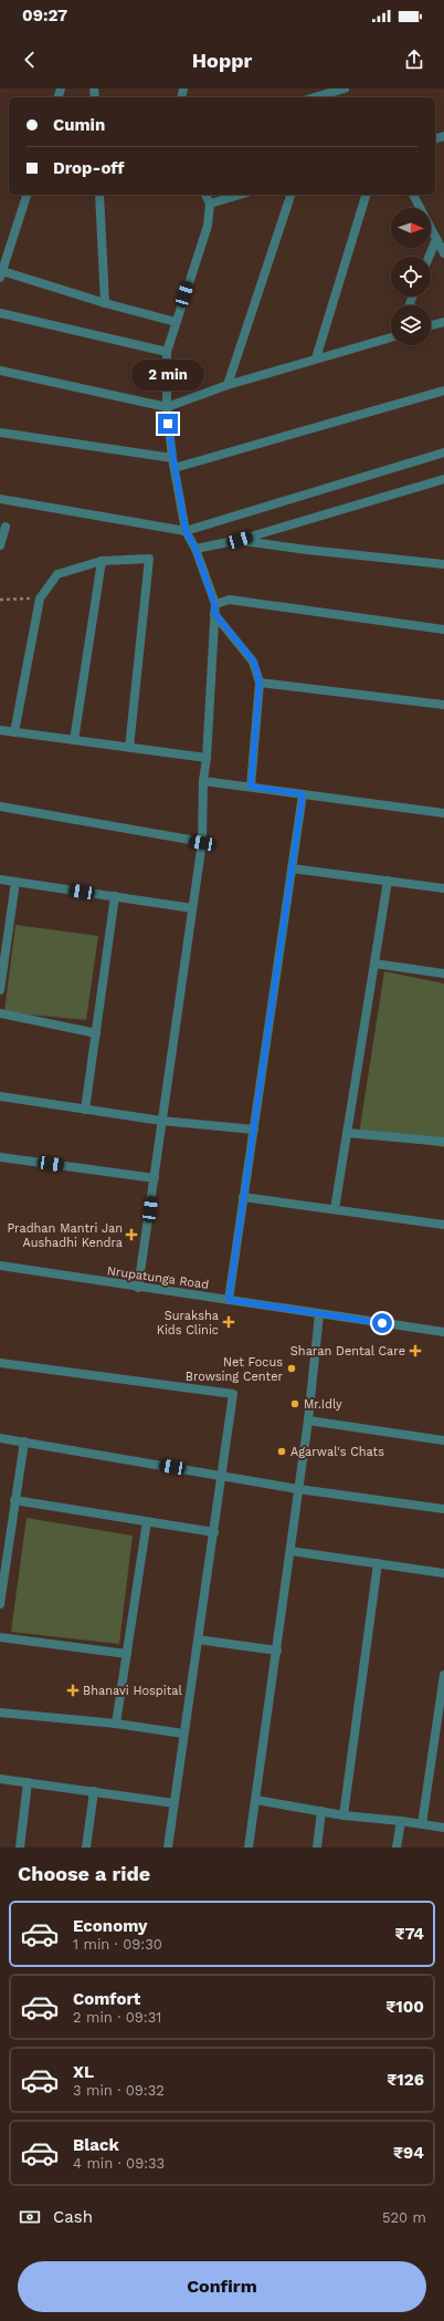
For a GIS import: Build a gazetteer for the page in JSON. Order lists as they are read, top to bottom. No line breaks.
{"streets":{"street":["Nrupatunga Road"]},"places":{"health":["Pradhan Mantri Jan Aushadhi Kendra","Suraksha Kids Clinic","Sharan Dental Care","Bhanavi Hospital"],"other":["Net Focus Browsing Center","Mr.Idly","Agarwal's Chats"]},"north":"right","page":{"status":"09:27","header":"Hoppr","banner":["Cumin","Drop-off"],"bubble":"2 min","heading":"Choose a ride","list":[{"name":"Economy","note":"1 min · 09:30","value":"₹74"},{"name":"Comfort","note":"2 min · 09:31","value":"₹100"},{"name":"XL","note":"3 min · 09:32","value":"₹126"},{"name":"Black","note":"4 min · 09:33","value":"₹94"}],"pay":["Cash","520 m"],"buttons":"Confirm"}}
